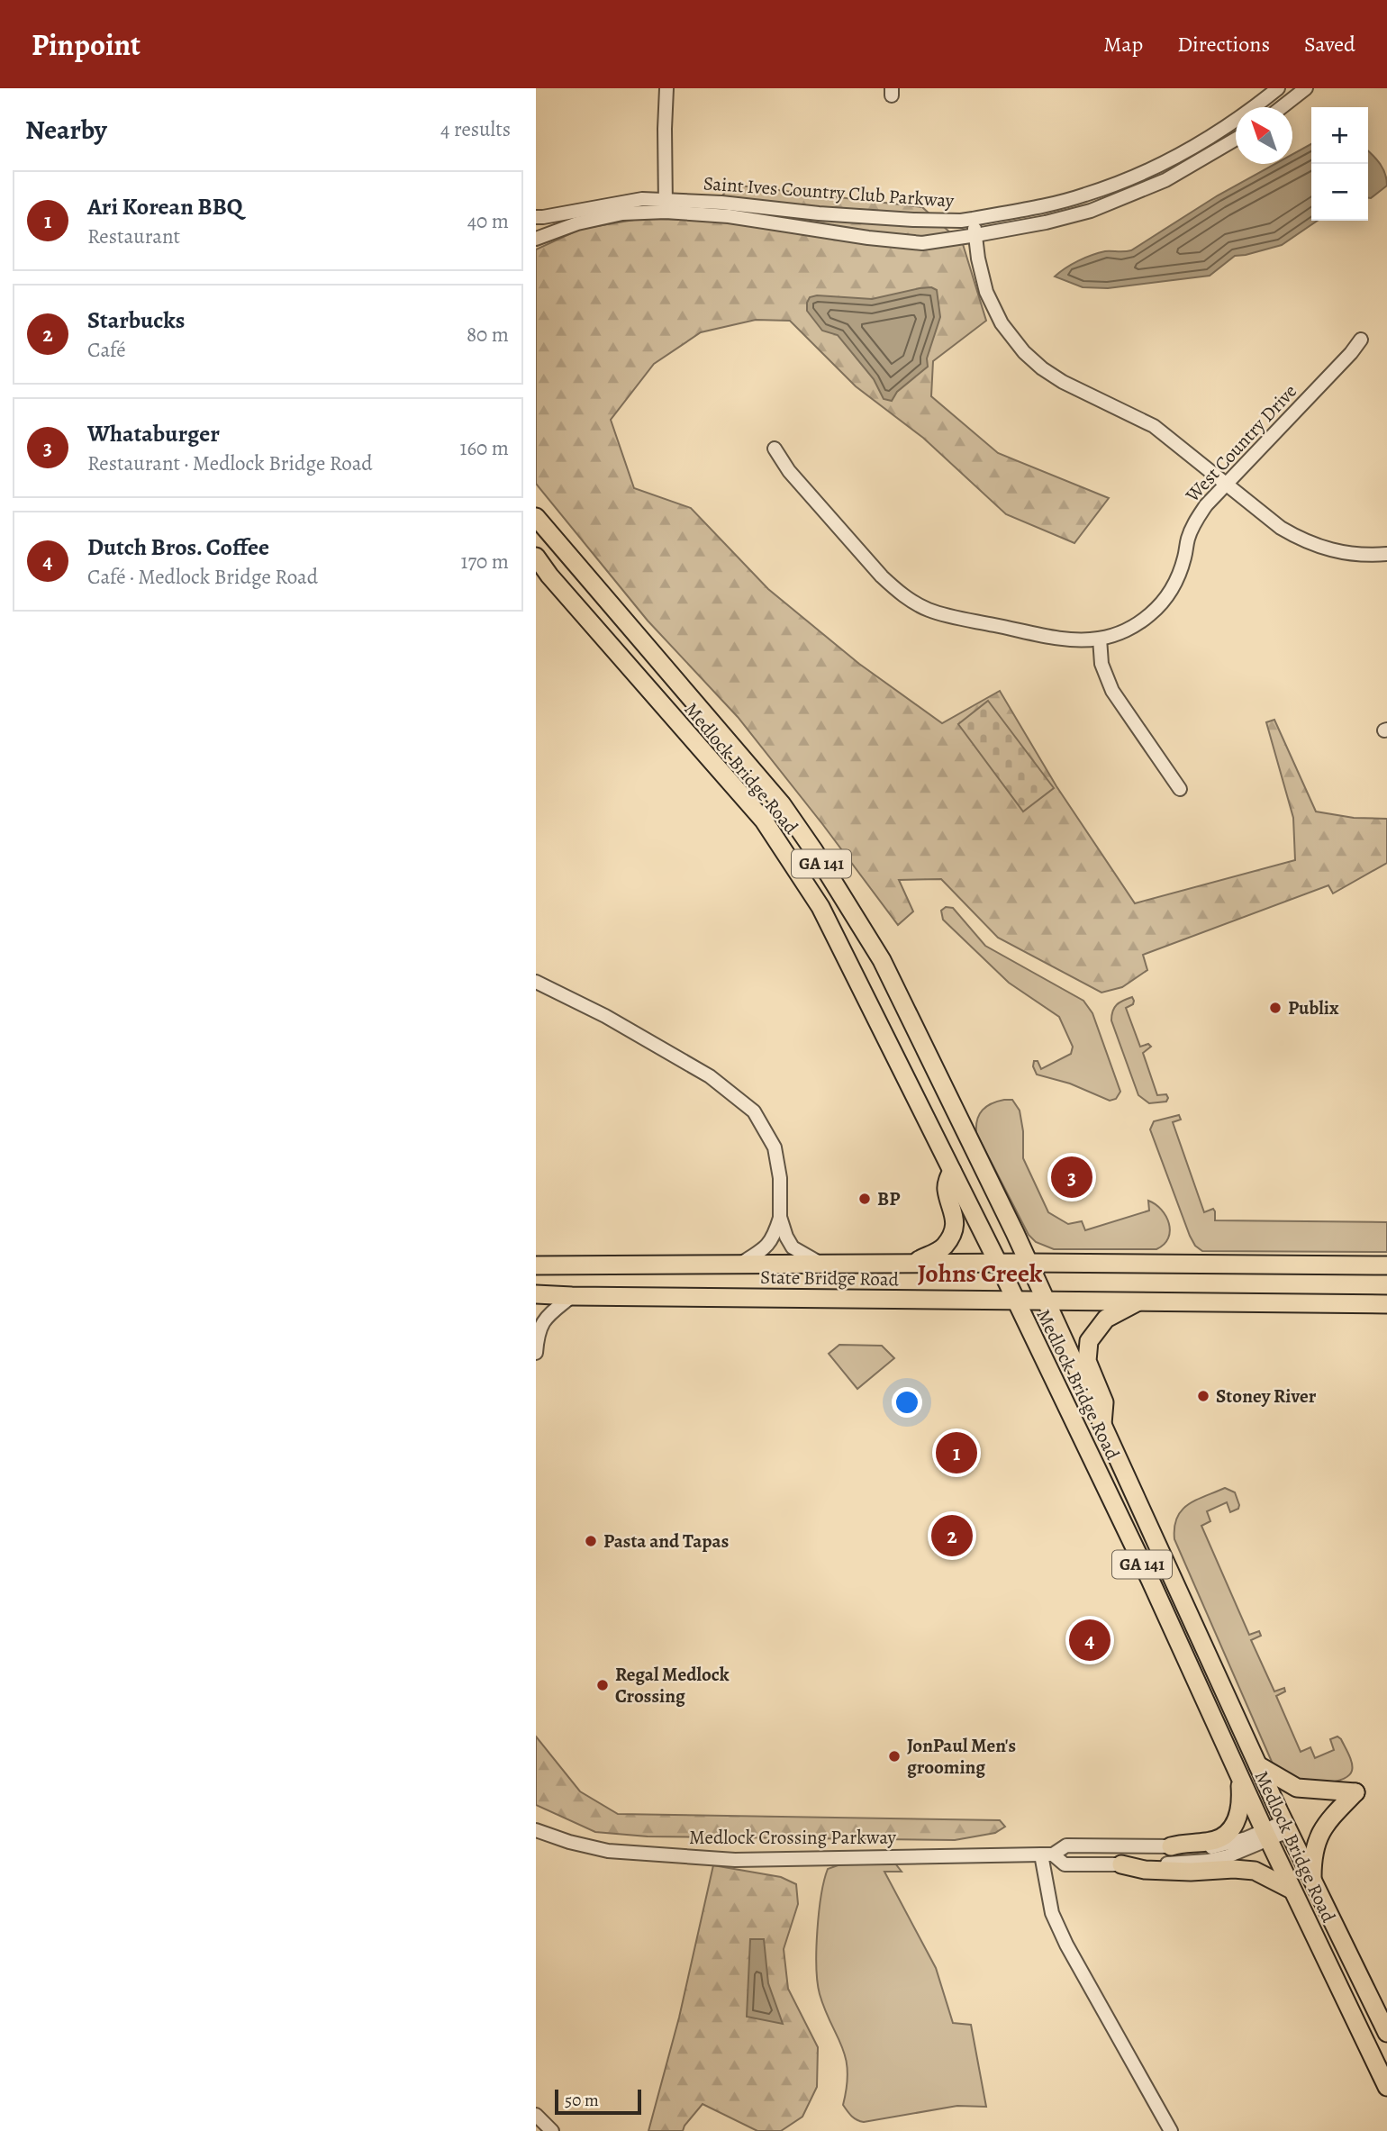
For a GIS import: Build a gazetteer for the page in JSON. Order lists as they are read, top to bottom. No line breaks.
{"streets":{"highway":["Medlock Bridge Road","GA 141","State Bridge Road"],"street":["Saint Ives Country Club Parkway","West Country Drive","Medlock Crossing Parkway"]},"crossings":[["Medlock Bridge Road","State Bridge Road"],["Medlock Bridge Road","Medlock Crossing Parkway"]],"districts":["Johns Creek"],"places":["Publix","BP","Stoney River","Pasta and Tapas","Regal Medlock Crossing","JonPaul Men's grooming"],"scale_bar":"50 m","north":"top left","page":{"header":"Pinpoint","nav":["Map","Directions","Saved"],"heading":["Nearby","4 results"],"map_buttons":["+","−"],"list":[{"mark":"1","name":"Ari Korean BBQ","note":"Restaurant","value":"40 m"},{"mark":"2","name":"Starbucks","note":"Café","value":"80 m"},{"mark":"3","name":"Whataburger","note":"Restaurant · Medlock Bridge Road","value":"160 m"},{"mark":"4","name":"Dutch Bros. Coffee","note":"Café · Medlock Bridge Road","value":"170 m"}],"pins":["3","1","2","4"],"scale":"50 m"}}
